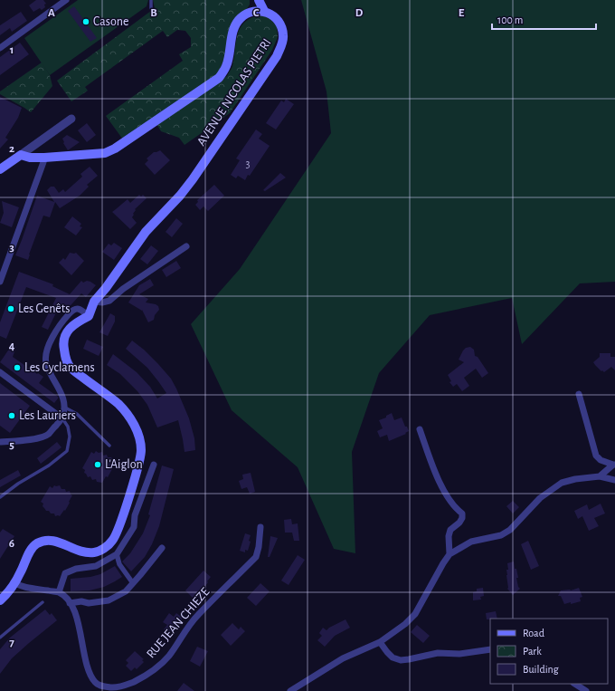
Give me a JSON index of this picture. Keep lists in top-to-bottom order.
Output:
{
  "streets": {
    "main road": ["AVENUE NICOLAS PIETRI"],
    "street": ["RUE JEAN CHIEZE"]
  },
  "places": [
    "Casone",
    "Les Genêts",
    "Les Cyclamens",
    "Les Lauriers",
    "L'Aiglon"
  ],
  "house_numbers": ["3"],
  "legend": ["Road", "Park", "Building"],
  "scale_bar": "100 m",
  "grid": {
    "columns": [
      "A",
      "B",
      "C",
      "D",
      "E"
    ],
    "rows": [
      "1",
      "2",
      "3",
      "4",
      "5",
      "6",
      "7"
    ]
  }
}
